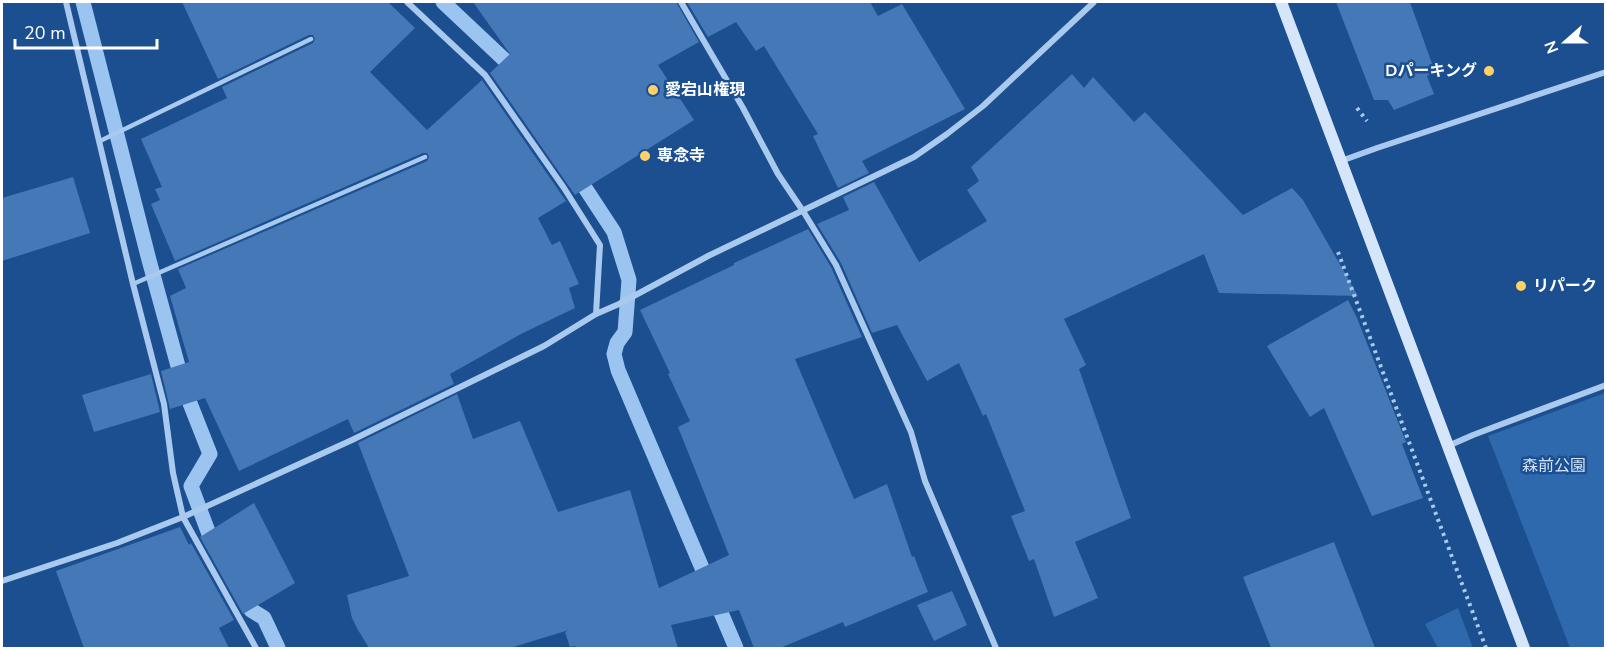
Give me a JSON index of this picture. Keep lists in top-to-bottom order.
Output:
{
  "parks": ["森前公園"],
  "places": [
    "Dパーキング",
    "愛宕山権現",
    "専念寺",
    "リパーク"
  ],
  "scale_bar": "20 m",
  "north": "left"
}
